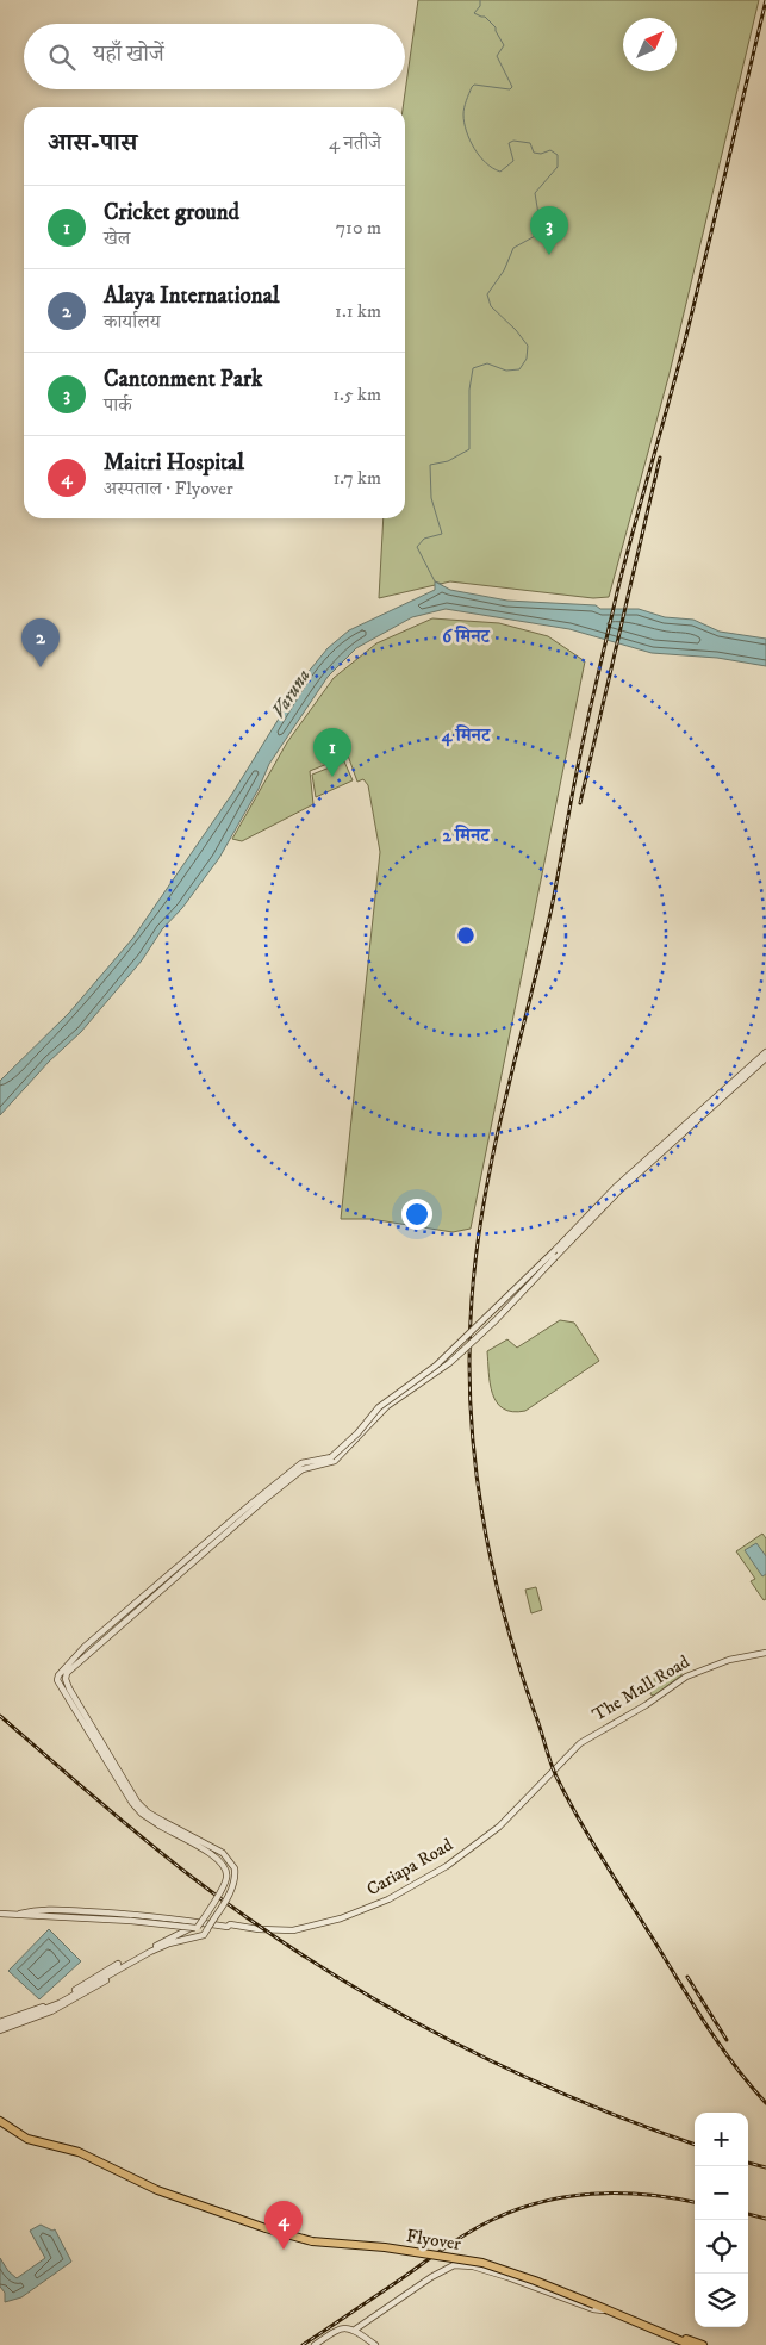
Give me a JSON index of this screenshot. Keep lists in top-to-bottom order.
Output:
{
  "streets": {
    "highway": ["Flyover"],
    "street": ["The Mall Road", "Cariapa Road"]
  },
  "crossings": [
    ["The Mall Road", "Cariapa Road"]
  ],
  "water": ["Varuna"],
  "north": "top right",
  "page": {
    "search": "यहाँ खोजें",
    "heading": ["आस-पास", "4 नतीजे"],
    "list": [
      {
        "mark": "1",
        "name": "Cricket ground",
        "note": "खेल",
        "value": "710 m"
      },
      {
        "mark": "2",
        "name": "Alaya International",
        "note": "कार्यालय",
        "value": "1.1 km"
      },
      {
        "mark": "3",
        "name": "Cantonment Park",
        "note": "पार्क",
        "value": "1.5 km"
      },
      {
        "mark": "4",
        "name": "Maitri Hospital",
        "note": "अस्पताल · Flyover",
        "value": "1.7 km"
      }
    ],
    "pins": [
      "3",
      "2",
      "1",
      "4"
    ],
    "map_buttons": ["+", "−"]
  },
  "rings": ["6 मिनट", "4 मिनट", "2 मिनट"]
}
